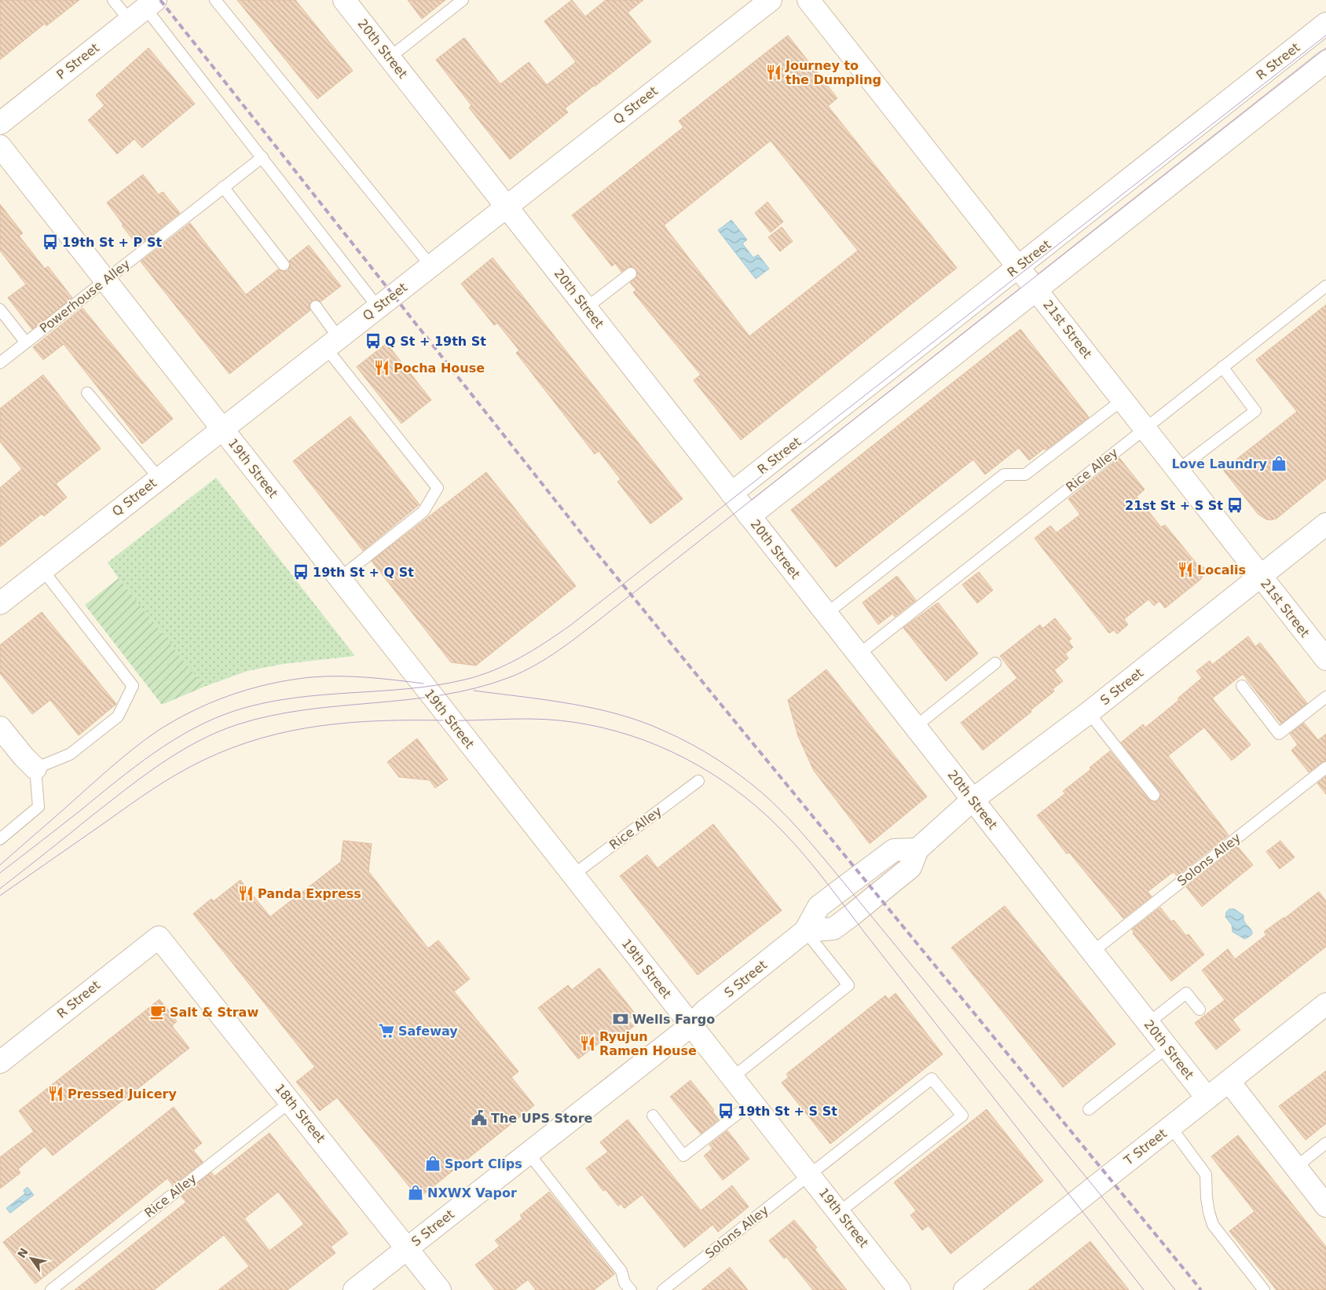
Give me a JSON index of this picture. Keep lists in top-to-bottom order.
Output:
{
  "streets": {
    "street": [
      "20th Street",
      "P Street",
      "R Street",
      "Q Street",
      "21st Street",
      "19th Street",
      "S Street",
      "18th Street",
      "T Street"
    ],
    "lane": ["Powerhouse Alley", "Rice Alley", "Solons Alley"]
  },
  "crossings": [
    ["20th Street", "R Street"],
    ["20th Street", "Q Street"],
    ["20th Street", "Rice Alley"],
    ["20th Street", "S Street"],
    ["20th Street", "Solons Alley"],
    ["20th Street", "T Street"],
    ["R Street", "21st Street"],
    ["R Street", "18th Street"],
    ["Q Street", "19th Street"],
    ["Powerhouse Alley", "19th Street"],
    ["21st Street", "Rice Alley"],
    ["21st Street", "S Street"],
    ["19th Street", "Rice Alley"],
    ["19th Street", "S Street"],
    ["19th Street", "Solons Alley"],
    ["Rice Alley", "18th Street"],
    ["S Street", "18th Street"]
  ],
  "places": {
    "restaurant": [
      "Journey to the Dumpling",
      "Pocha House",
      "Localis",
      "Panda Express",
      "Ryujun Ramen House",
      "Pressed Juicery"
    ],
    "bus stop": [
      "19th St + P St",
      "Q St + 19th St",
      "21st St + S St",
      "19th St + Q St",
      "19th St + S St"
    ],
    "shop": ["Love Laundry", "Sport Clips", "NXWX Vapor"],
    "cafe": ["Salt & Straw"],
    "bank": ["Wells Fargo"],
    "supermarket": ["Safeway"],
    "public building": ["The UPS Store"]
  },
  "north": "top left"
}
